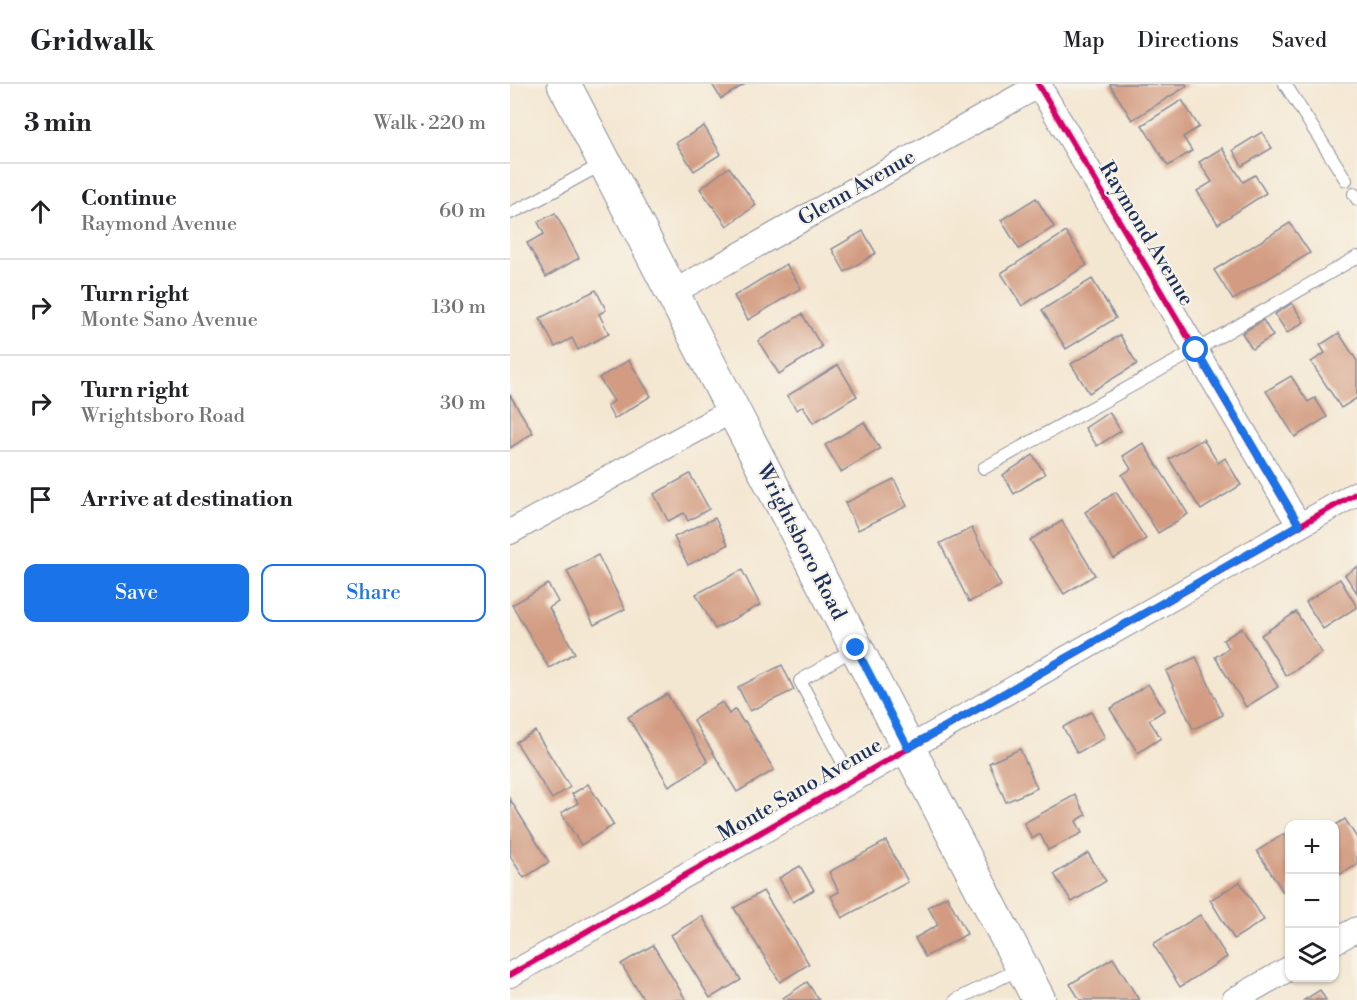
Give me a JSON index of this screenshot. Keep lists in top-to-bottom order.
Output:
{
  "streets": {
    "main road": ["Wrightsboro Road"],
    "street": ["Glenn Avenue", "Raymond Avenue", "Monte Sano Avenue"]
  },
  "crossings": [
    ["Glenn Avenue", "Raymond Avenue"],
    ["Glenn Avenue", "Wrightsboro Road"],
    ["Raymond Avenue", "Monte Sano Avenue"],
    ["Wrightsboro Road", "Monte Sano Avenue"]
  ],
  "page": {
    "header": "Gridwalk",
    "nav": ["Map", "Directions", "Saved"],
    "heading": ["3 min", "Walk · 220 m"],
    "list": [
      ["Continue", "Raymond Avenue", "60 m"],
      ["Turn right", "Monte Sano Avenue", "130 m"],
      ["Turn right", "Wrightsboro Road", "30 m"],
      "Arrive at destination"
    ],
    "buttons": ["Save", "Share"],
    "map_buttons": ["+", "−"]
  }
}
